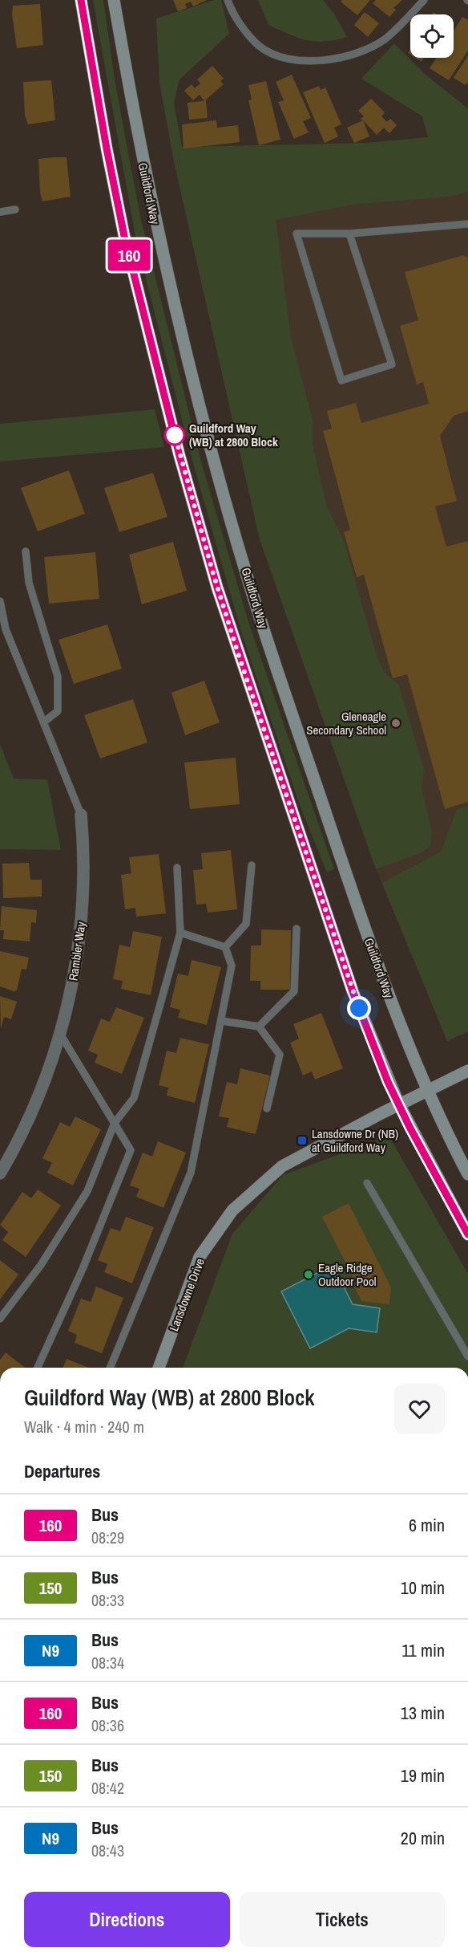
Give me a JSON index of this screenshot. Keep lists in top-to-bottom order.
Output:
{
  "streets": {
    "main road": ["Guildford Way", "Lansdowne Drive"],
    "street": ["Rambler Way"]
  },
  "crossings": [
    ["Guildford Way", "Lansdowne Drive"]
  ],
  "places": {
    "other": ["Guildford Way (WB) at 2800 Block", "Gleneagle Secondary School", "Eagle Ridge Outdoor Pool"],
    "transit": ["Lansdowne Dr (NB) at Guildford Way"]
  },
  "lines": ["bus line 160"],
  "page": {
    "on_map": "160",
    "heading": [
      ["Guildford Way (WB) at 2800 Block", "Walk · 4 min · 240 m"],
      "Departures"
    ],
    "list": [
      {
        "mark": "160",
        "name": "Bus",
        "note": "08:29",
        "value": "6 min"
      },
      {
        "mark": "150",
        "name": "Bus",
        "note": "08:33",
        "value": "10 min"
      },
      {
        "mark": "N9",
        "name": "Bus",
        "note": "08:34",
        "value": "11 min"
      },
      {
        "mark": "160",
        "name": "Bus",
        "note": "08:36",
        "value": "13 min"
      },
      {
        "mark": "150",
        "name": "Bus",
        "note": "08:42",
        "value": "19 min"
      },
      {
        "mark": "N9",
        "name": "Bus",
        "note": "08:43",
        "value": "20 min"
      }
    ],
    "buttons": ["Directions", "Tickets"]
  }
}
